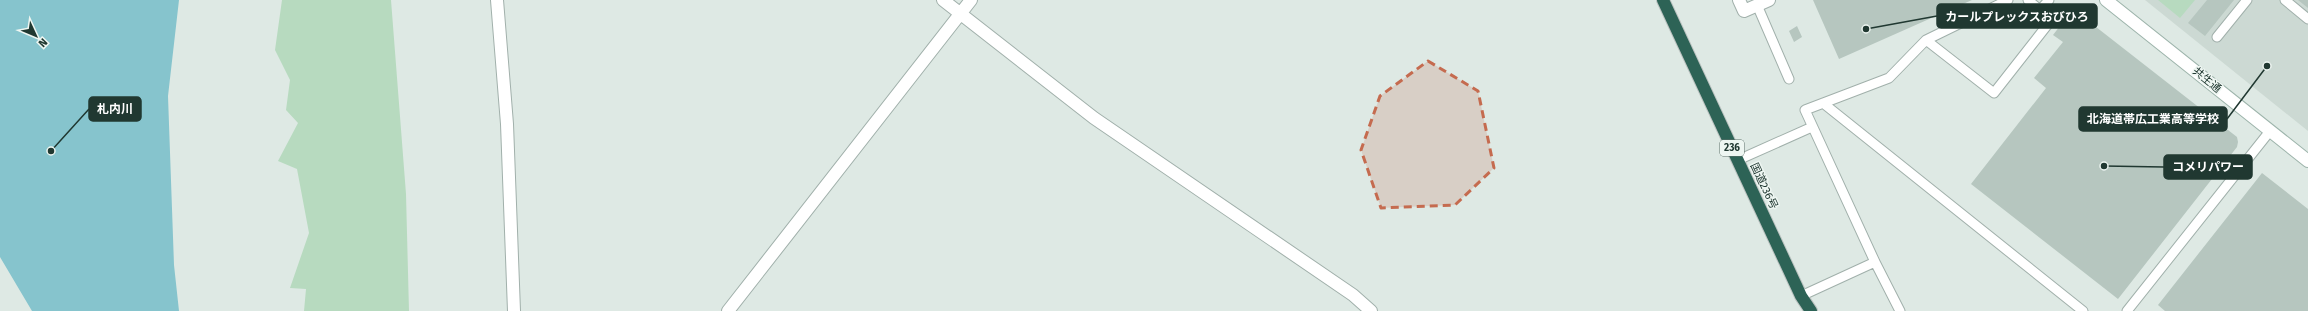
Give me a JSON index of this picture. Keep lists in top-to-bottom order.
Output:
{
  "streets": {
    "highway": ["236", "国道236号"],
    "street": ["共生通"]
  },
  "places": [
    "カールプレックスおびひろ",
    "北海道帯広工業高等学校",
    "札内川",
    "コメリパワー"
  ],
  "north": "bottom right"
}
